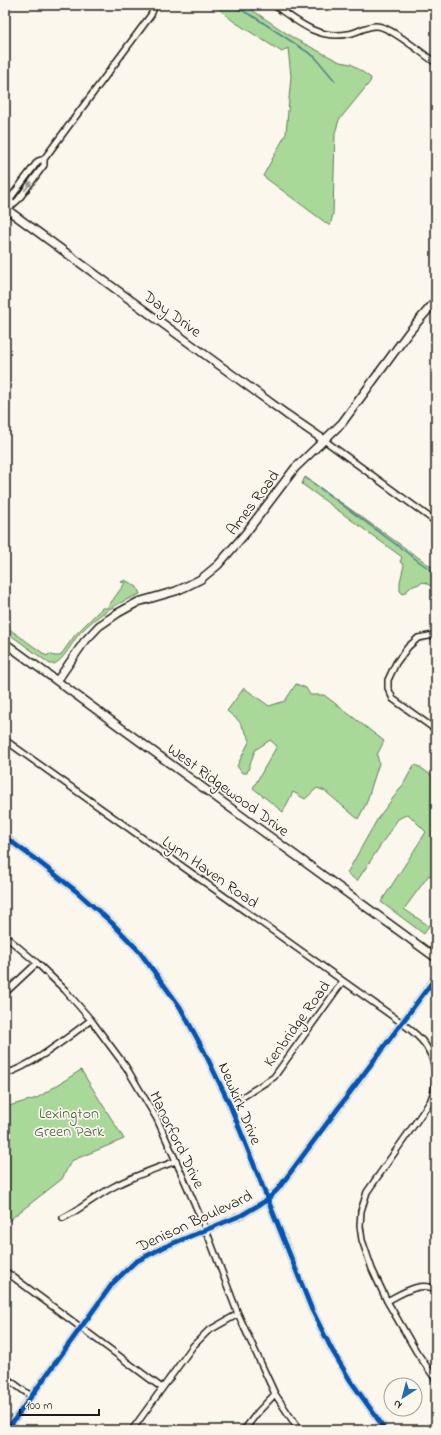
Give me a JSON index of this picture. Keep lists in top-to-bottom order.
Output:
{
  "streets": {
    "street": [
      "Day Drive",
      "Ames Road",
      "West Ridgewood Drive",
      "Lynn Haven Road",
      "Kenbridge Road",
      "Newkirk Drive",
      "Manorford Drive",
      "Denison Boulevard"
    ]
  },
  "crossings": [
    ["Day Drive", "Ames Road"],
    ["Ames Road", "West Ridgewood Drive"],
    ["Lynn Haven Road", "Kenbridge Road"],
    ["Lynn Haven Road", "Denison Boulevard"],
    ["Kenbridge Road", "Newkirk Drive"],
    ["Newkirk Drive", "Denison Boulevard"],
    ["Manorford Drive", "Denison Boulevard"]
  ],
  "parks": ["Lexington Green Park"],
  "scale_bar": "100 m",
  "north": "bottom left"
}
